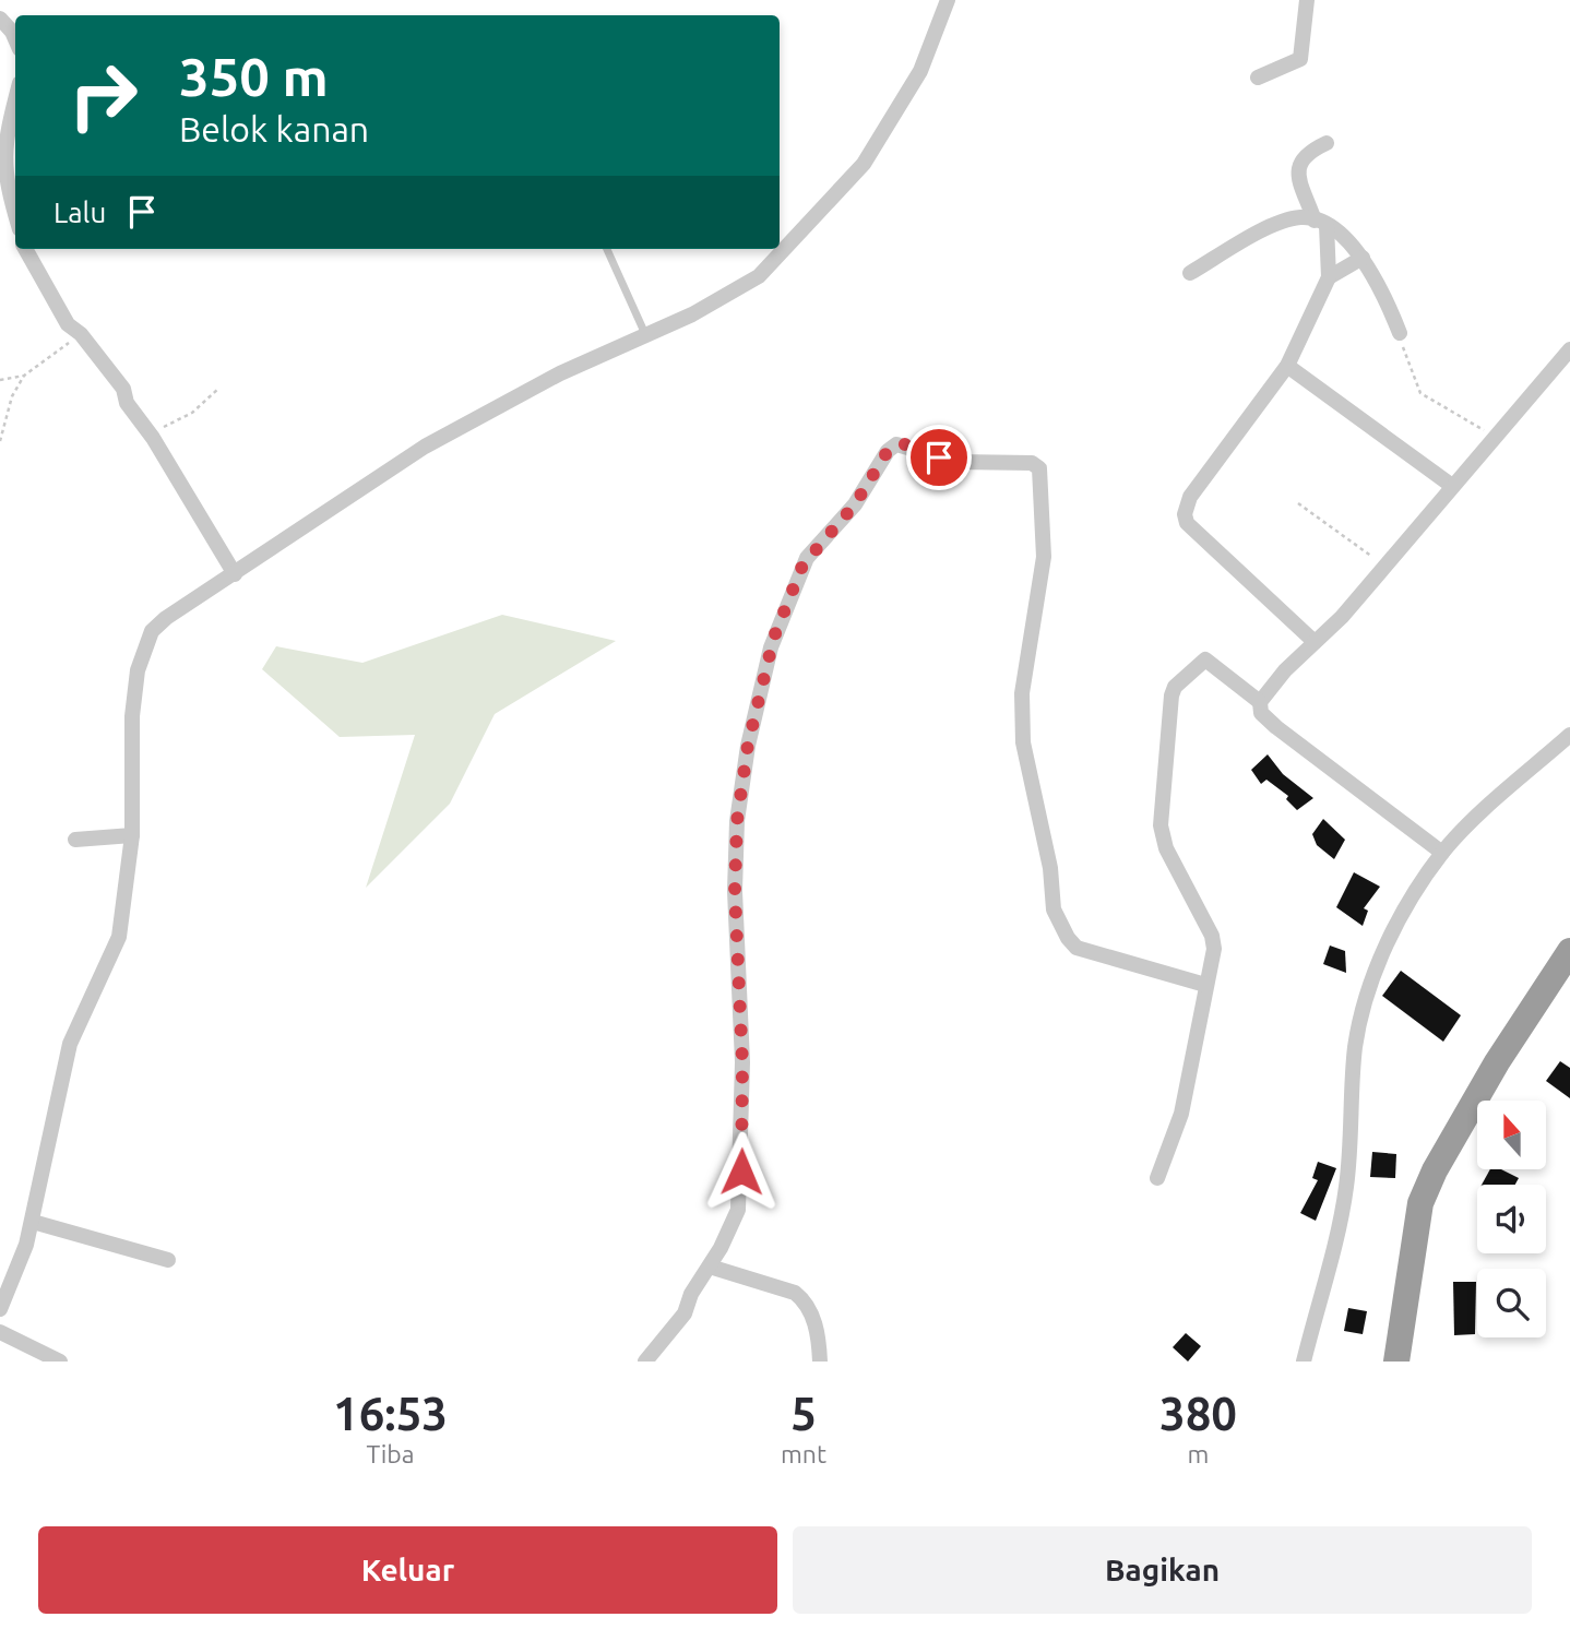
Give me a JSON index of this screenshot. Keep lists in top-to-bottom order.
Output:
{
  "north": "top",
  "page": {
    "turn": ["350 m", "Belok kanan"],
    "then": "Lalu",
    "eta": [
      "16:53",
      "Tiba",
      "5",
      "mnt",
      "380",
      "m"
    ],
    "buttons": ["Keluar", "Bagikan"]
  }
}
